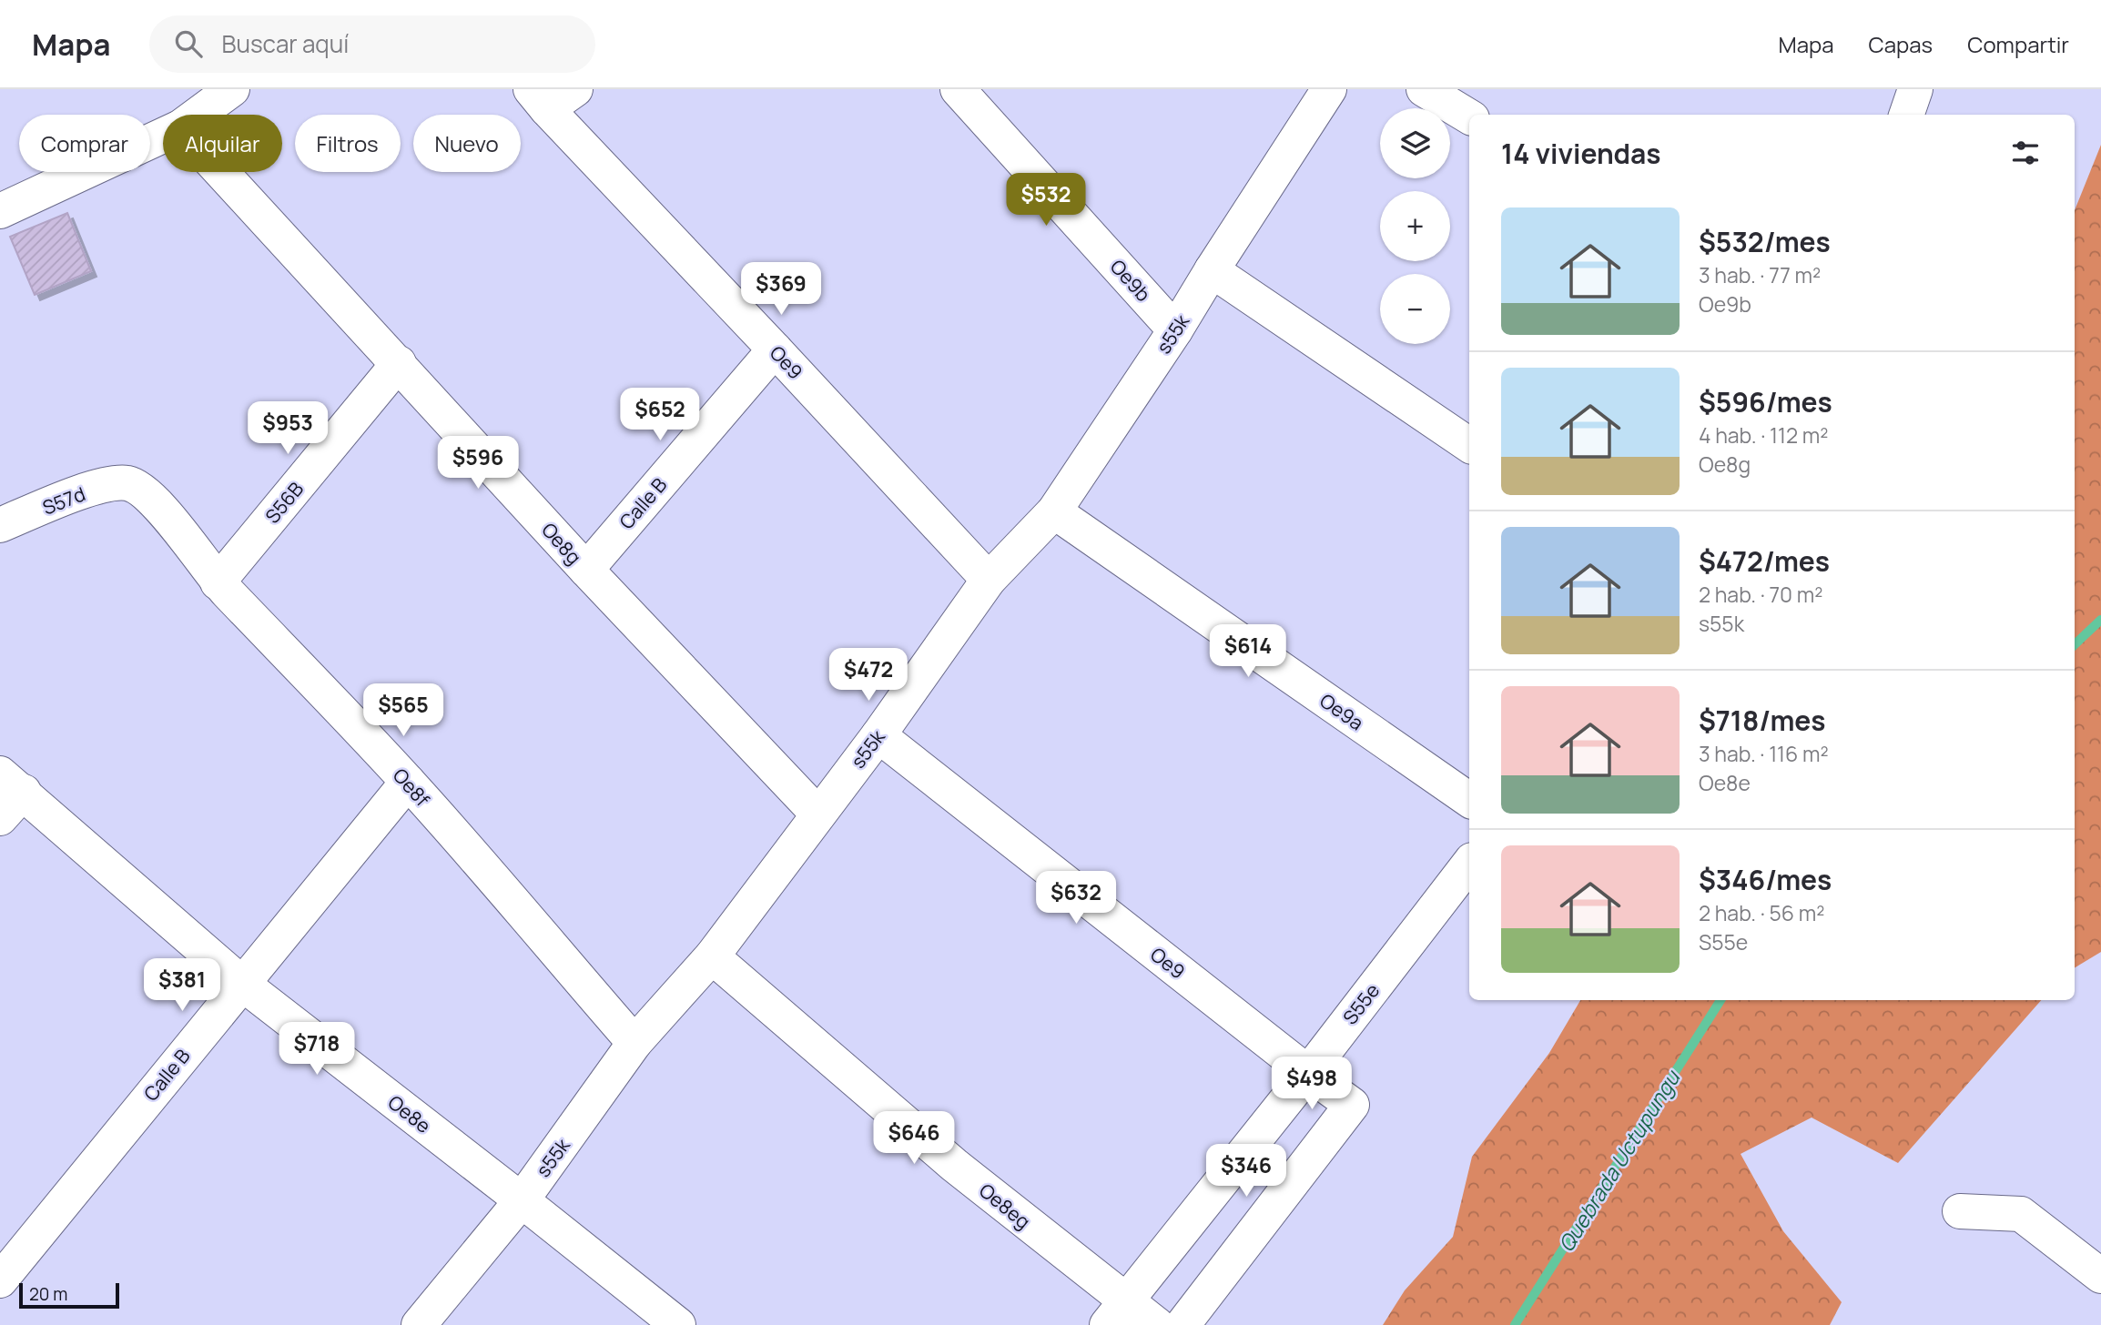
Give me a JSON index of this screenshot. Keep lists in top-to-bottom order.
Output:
{
  "streets": {
    "street": [
      "Oe9b",
      "s55k",
      "Oe9",
      "S57d",
      "S56B",
      "Calle B",
      "Oe8g",
      "Oe9a",
      "Oe8f",
      "S55e",
      "Oe8e",
      "Oe8eg"
    ]
  },
  "crossings": [
    ["Oe9b", "s55k"],
    ["s55k", "Oe9"],
    ["s55k", "Oe8g"],
    ["s55k", "Oe9a"],
    ["s55k", "Oe8f"],
    ["s55k", "Oe8e"],
    ["s55k", "Oe8eg"],
    ["Oe9", "Calle B"],
    ["Oe9", "S55e"],
    ["S57d", "Oe8f"],
    ["S56B", "Oe8g"],
    ["S56B", "Oe8f"],
    ["Calle B", "Oe8g"],
    ["Calle B", "Oe8f"],
    ["Calle B", "Oe8e"],
    ["S55e", "Oe8eg"]
  ],
  "water": ["Quebrada Uctupungu"],
  "scale_bar": "20 m",
  "page": {
    "header": "Mapa",
    "search": "Buscar aquí",
    "nav": ["Mapa", "Capas", "Compartir"],
    "map_buttons": ["+", "−"],
    "chip": [
      "Comprar",
      "Alquilar",
      "Filtros",
      "Nuevo"
    ],
    "heading": "14 viviendas",
    "price": [
      "$532",
      "$369",
      "$652",
      "$953",
      "$596",
      "$614",
      "$472",
      "$565",
      "$632",
      "$381",
      "$718",
      "$498",
      "$646",
      "$346"
    ],
    "list": [
      {
        "name": "$532/mes",
        "note": "3 hab. · 77 m² · Oe9b"
      },
      {
        "name": "$596/mes",
        "note": "4 hab. · 112 m² · Oe8g"
      },
      {
        "name": "$472/mes",
        "note": "2 hab. · 70 m² · s55k"
      },
      {
        "name": "$718/mes",
        "note": "3 hab. · 116 m² · Oe8e"
      },
      {
        "name": "$346/mes",
        "note": "2 hab. · 56 m² · S55e"
      }
    ],
    "scale": "20 m"
  }
}
